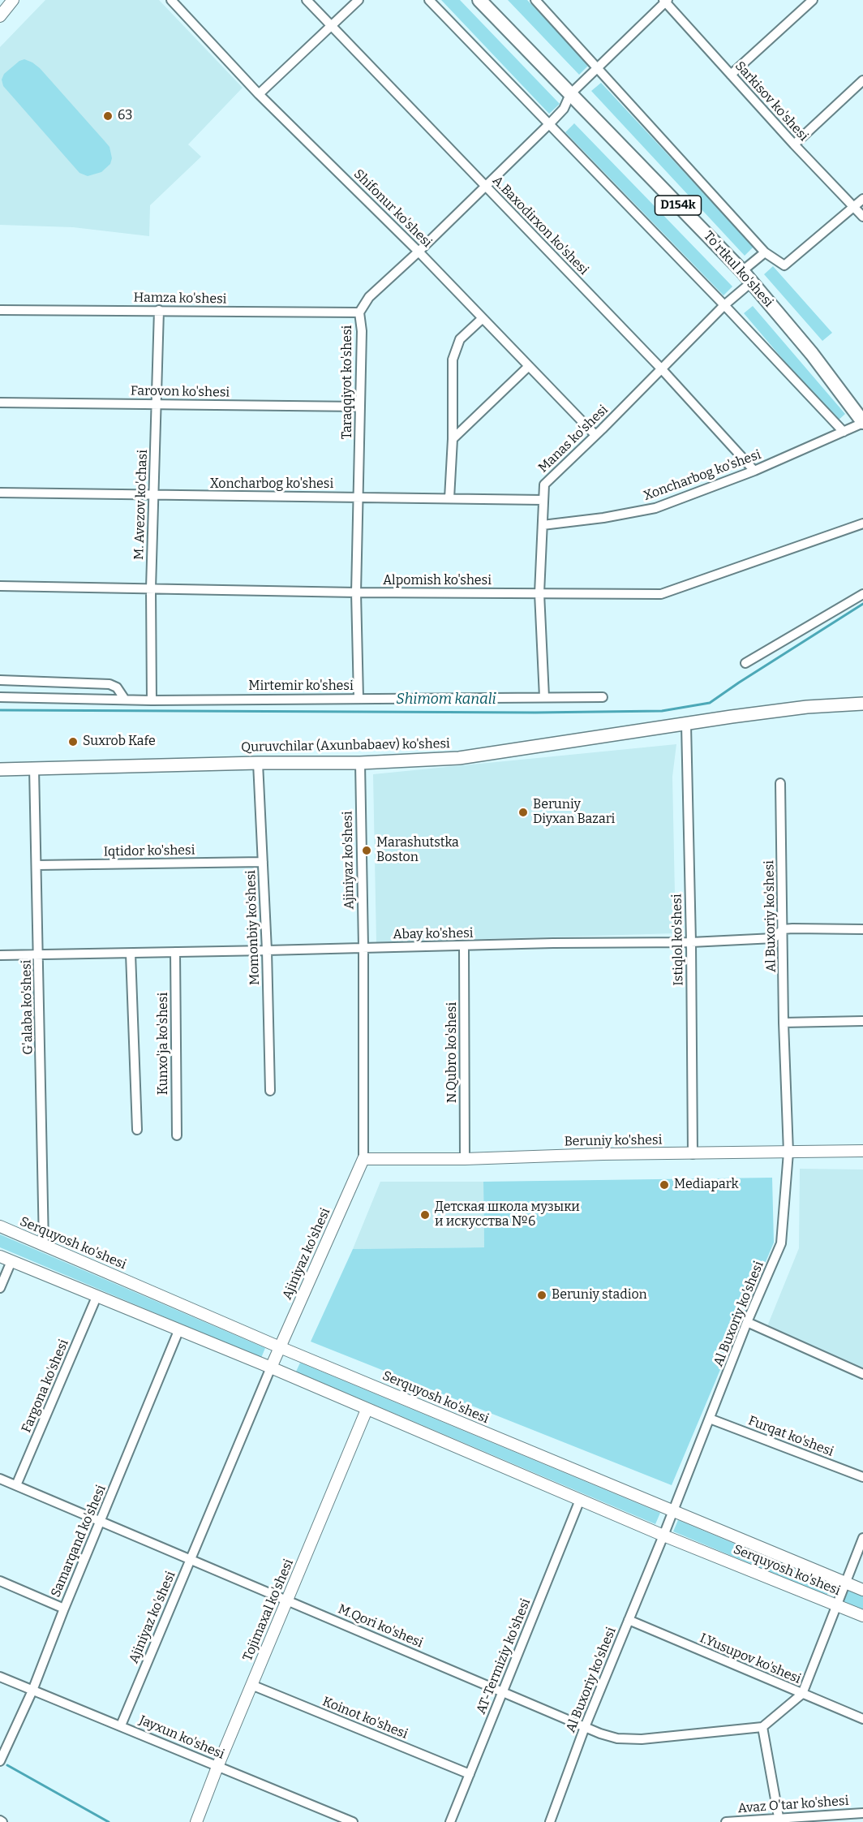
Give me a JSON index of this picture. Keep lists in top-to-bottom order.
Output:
{
  "streets": {
    "main road": ["D154k", "To'rtkul ko'shesi", "Quruvchilar (Axunbabaev) ko'shesi"],
    "street": [
      "Sarkisov ko'shesi",
      "Shifonur ko'shesi",
      "A.Baxodirxon ko'shesi",
      "Hamza ko'shesi",
      "Taraqqiyot ko'shesi",
      "Farovon ko'shesi",
      "Manas ko'shesi",
      "Xoncharbog ko'shesi",
      "M. Avezov ko'chasi",
      "Alpomish ko'shesi",
      "Mirtemir ko'shesi",
      "Iqtidor ko'shesi",
      "Ajiniyaz ko'shesi",
      "Al Buxoriy ko'shesi",
      "Momonbiy ko'shesi",
      "Abay ko'shesi",
      "Istiqlol ko'shesi",
      "G'alaba ko'shesi",
      "Kunxo'ja ko'shesi",
      "N.Qubro ko'shesi",
      "Beruniy ko'shesi",
      "Serquyosh ko'shesi",
      "Fargona ko'shesi",
      "Furqat ko'shesi",
      "Samarqand ko'shesi",
      "Tojimaxal ko'shesi",
      "M.Qori ko'shesi",
      "AT-Termiziy ko'shesi",
      "I.Yusupov ko'shesi",
      "Koinot ko'shesi",
      "Jayxun ko'shesi",
      "Avaz O'tar ko'shesi"
    ]
  },
  "crossings": [
    ["Sarkisov ko'shesi", "Taraqqiyot ko'shesi"],
    ["Shifonur ko'shesi", "Taraqqiyot ko'shesi"],
    ["Shifonur ko'shesi", "Manas ko'shesi"],
    ["A.Baxodirxon ko'shesi", "Taraqqiyot ko'shesi"],
    ["A.Baxodirxon ko'shesi", "Manas ko'shesi"],
    ["A.Baxodirxon ko'shesi", "Xoncharbog ko'shesi"],
    ["To'rtkul ko'shesi", "Taraqqiyot ko'shesi"],
    ["To'rtkul ko'shesi", "Manas ko'shesi"],
    ["To'rtkul ko'shesi", "Xoncharbog ko'shesi"],
    ["Hamza ko'shesi", "Taraqqiyot ko'shesi"],
    ["Hamza ko'shesi", "M. Avezov ko'chasi"],
    ["Taraqqiyot ko'shesi", "Farovon ko'shesi"],
    ["Taraqqiyot ko'shesi", "Xoncharbog ko'shesi"],
    ["Taraqqiyot ko'shesi", "Alpomish ko'shesi"],
    ["Taraqqiyot ko'shesi", "Mirtemir ko'shesi"],
    ["Farovon ko'shesi", "M. Avezov ko'chasi"],
    ["Manas ko'shesi", "Xoncharbog ko'shesi"],
    ["Manas ko'shesi", "Alpomish ko'shesi"],
    ["Manas ko'shesi", "Mirtemir ko'shesi"],
    ["Xoncharbog ko'shesi", "M. Avezov ko'chasi"],
    ["M. Avezov ko'chasi", "Alpomish ko'shesi"],
    ["M. Avezov ko'chasi", "Mirtemir ko'shesi"],
    ["Quruvchilar (Axunbabaev) ko'shesi", "Ajiniyaz ko'shesi"],
    ["Quruvchilar (Axunbabaev) ko'shesi", "Momonbiy ko'shesi"],
    ["Quruvchilar (Axunbabaev) ko'shesi", "Istiqlol ko'shesi"],
    ["Quruvchilar (Axunbabaev) ko'shesi", "G'alaba ko'shesi"],
    ["Iqtidor ko'shesi", "Momonbiy ko'shesi"],
    ["Iqtidor ko'shesi", "G'alaba ko'shesi"],
    ["Ajiniyaz ko'shesi", "Abay ko'shesi"],
    ["Ajiniyaz ko'shesi", "Beruniy ko'shesi"],
    ["Ajiniyaz ko'shesi", "Serquyosh ko'shesi"],
    ["Ajiniyaz ko'shesi", "M.Qori ko'shesi"],
    ["Ajiniyaz ko'shesi", "Jayxun ko'shesi"],
    ["Al Buxoriy ko'shesi", "Abay ko'shesi"],
    ["Al Buxoriy ko'shesi", "Beruniy ko'shesi"],
    ["Al Buxoriy ko'shesi", "Serquyosh ko'shesi"],
    ["Al Buxoriy ko'shesi", "Furqat ko'shesi"],
    ["Al Buxoriy ko'shesi", "M.Qori ko'shesi"],
    ["Al Buxoriy ko'shesi", "I.Yusupov ko'shesi"],
    ["Momonbiy ko'shesi", "Abay ko'shesi"],
    ["Abay ko'shesi", "Istiqlol ko'shesi"],
    ["Abay ko'shesi", "G'alaba ko'shesi"],
    ["Abay ko'shesi", "Kunxo'ja ko'shesi"],
    ["Abay ko'shesi", "N.Qubro ko'shesi"],
    ["Istiqlol ko'shesi", "Beruniy ko'shesi"],
    ["G'alaba ko'shesi", "Serquyosh ko'shesi"],
    ["N.Qubro ko'shesi", "Beruniy ko'shesi"],
    ["Serquyosh ko'shesi", "Fargona ko'shesi"],
    ["Serquyosh ko'shesi", "Samarqand ko'shesi"],
    ["Serquyosh ko'shesi", "Tojimaxal ko'shesi"],
    ["Serquyosh ko'shesi", "AT-Termiziy ko'shesi"],
    ["Fargona ko'shesi", "M.Qori ko'shesi"],
    ["Samarqand ko'shesi", "M.Qori ko'shesi"],
    ["Samarqand ko'shesi", "Jayxun ko'shesi"],
    ["Tojimaxal ko'shesi", "M.Qori ko'shesi"],
    ["Tojimaxal ko'shesi", "Koinot ko'shesi"],
    ["Tojimaxal ko'shesi", "Jayxun ko'shesi"],
    ["M.Qori ko'shesi", "AT-Termiziy ko'shesi"],
    ["AT-Termiziy ko'shesi", "Koinot ko'shesi"]
  ],
  "water": ["Shimom kanali"],
  "places": [
    "63",
    "Suxrob Kafe",
    "Beruniy Diyxan Bazari",
    "Marashutstka Boston",
    "Mediapark",
    "Детская школа музыки и искусства №6",
    "Beruniy stadion"
  ]
}
